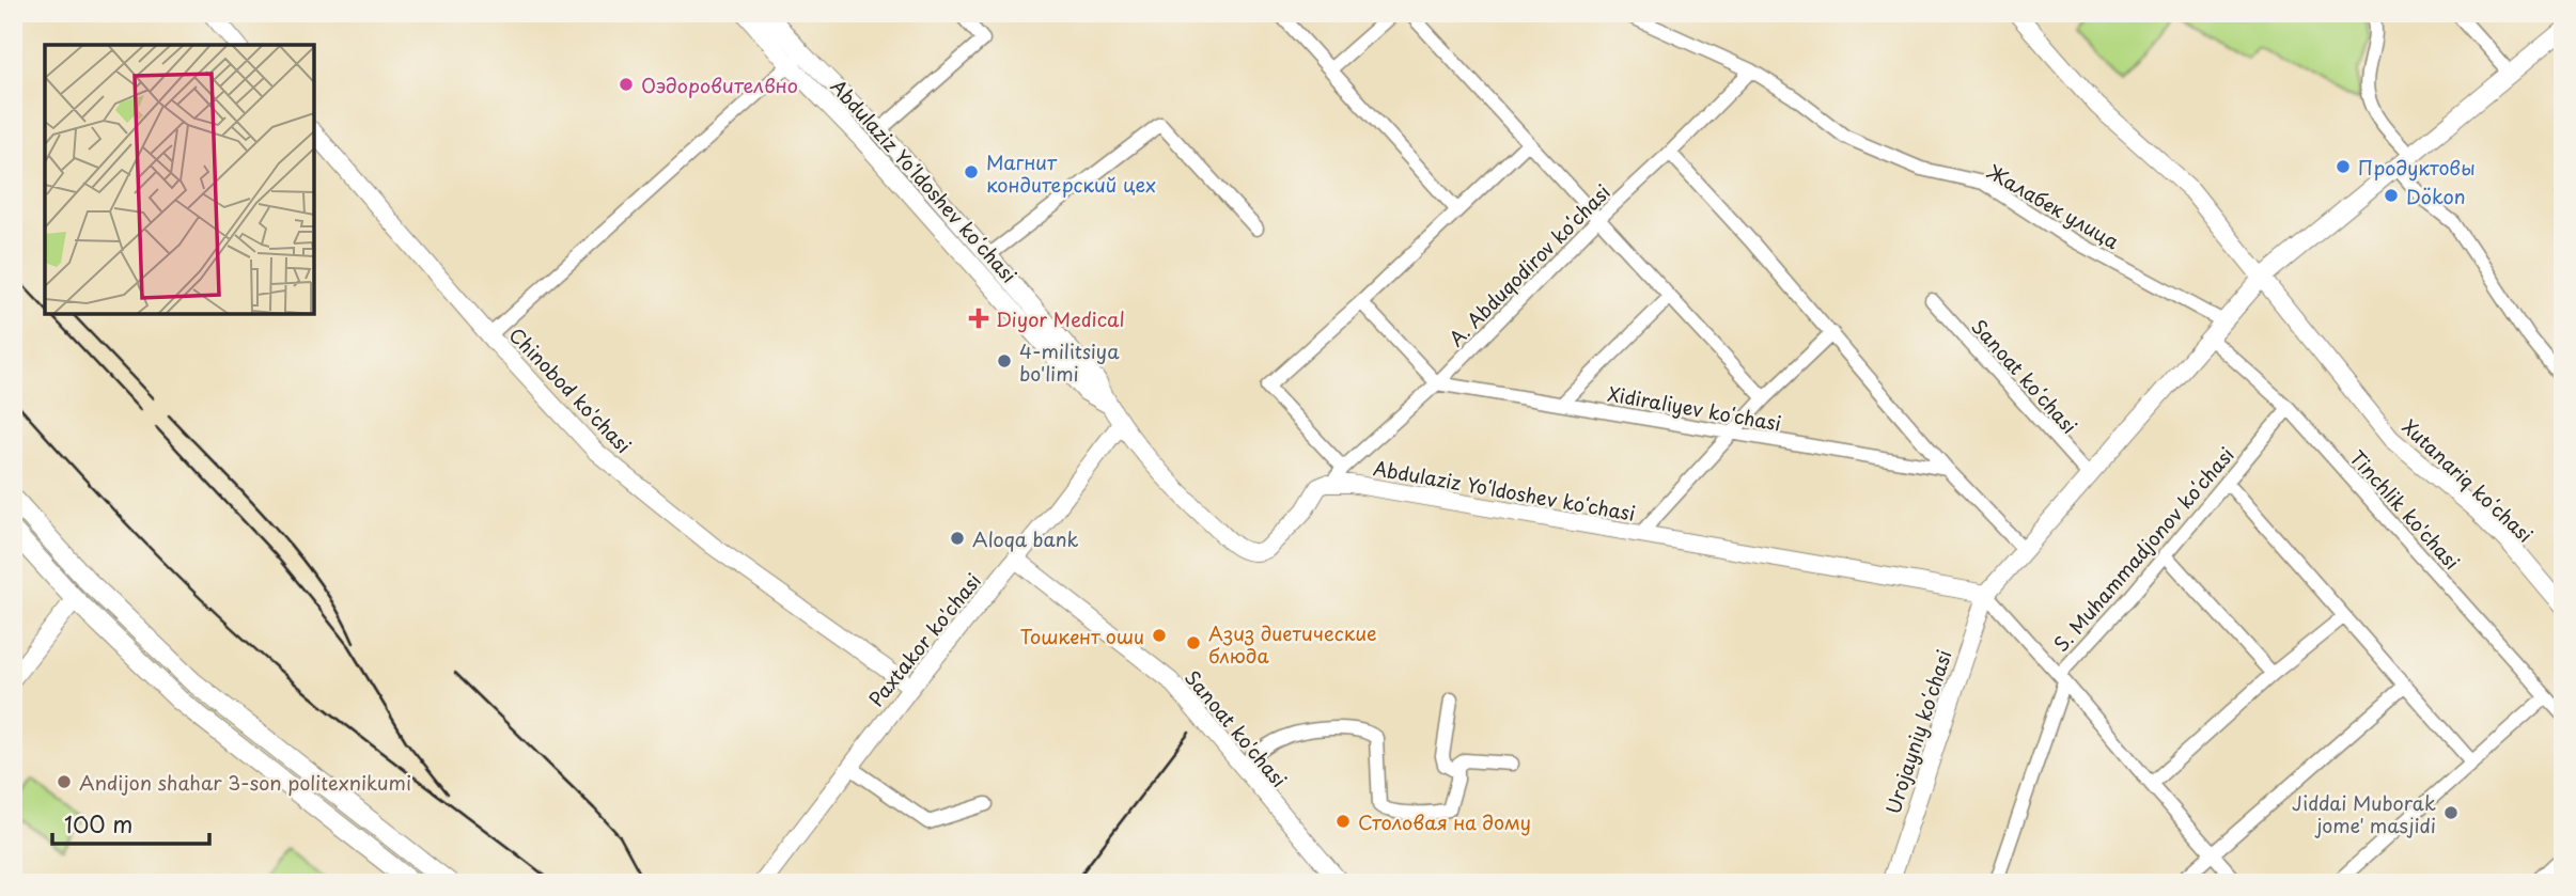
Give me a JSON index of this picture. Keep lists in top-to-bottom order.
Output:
{
  "streets": {
    "main road": [
      "Abdulaziz Yoʻldoshev koʻchasi",
      "Chinobod ko'chasi",
      "Xutanariq koʻchasi",
      "Paxtakor ko'chasi",
      "Sanoat ko'chasi",
      "Urоjayniy koʻchasi"
    ],
    "street": [
      "Жалабек улица",
      "A. Abduqodirov koʻchasi",
      "Sanoat koʻchasi",
      "Xidiraliyev koʻchasi",
      "Tinchlik ko'chasi",
      "S. Muhammadjonov koʻchasi"
    ]
  },
  "crossings": [
    ["Abdulaziz Yoʻldoshev koʻchasi", "A. Abduqodirov koʻchasi"],
    ["Abdulaziz Yoʻldoshev koʻchasi", "Paxtakor ko'chasi"],
    ["Abdulaziz Yoʻldoshev koʻchasi", "Urоjayniy koʻchasi"],
    ["Жалабек улица", "A. Abduqodirov koʻchasi"],
    ["A. Abduqodirov koʻchasi", "Xidiraliyev koʻchasi"],
    ["Chinobod ko'chasi", "Paxtakor ko'chasi"],
    ["Tinchlik ko'chasi", "S. Muhammadjonov koʻchasi"],
    ["Paxtakor ko'chasi", "Sanoat ko'chasi"]
  ],
  "places": {
    "other": [
      "Оэдоровителвно",
      "Продуктовы",
      "Магнит кондитерский цех",
      "Dökon",
      "4-militsiya bo'limi",
      "Aloqa bank",
      "Тошкент оши",
      "Азиз диетические блюда",
      "Andijon shahar 3-son politexnikumi",
      "Jiddai Muborak jome' masjidi",
      "Столовая на дому"
    ],
    "health": ["Diyor Medical"]
  },
  "scale_bar": "100 m"
}
